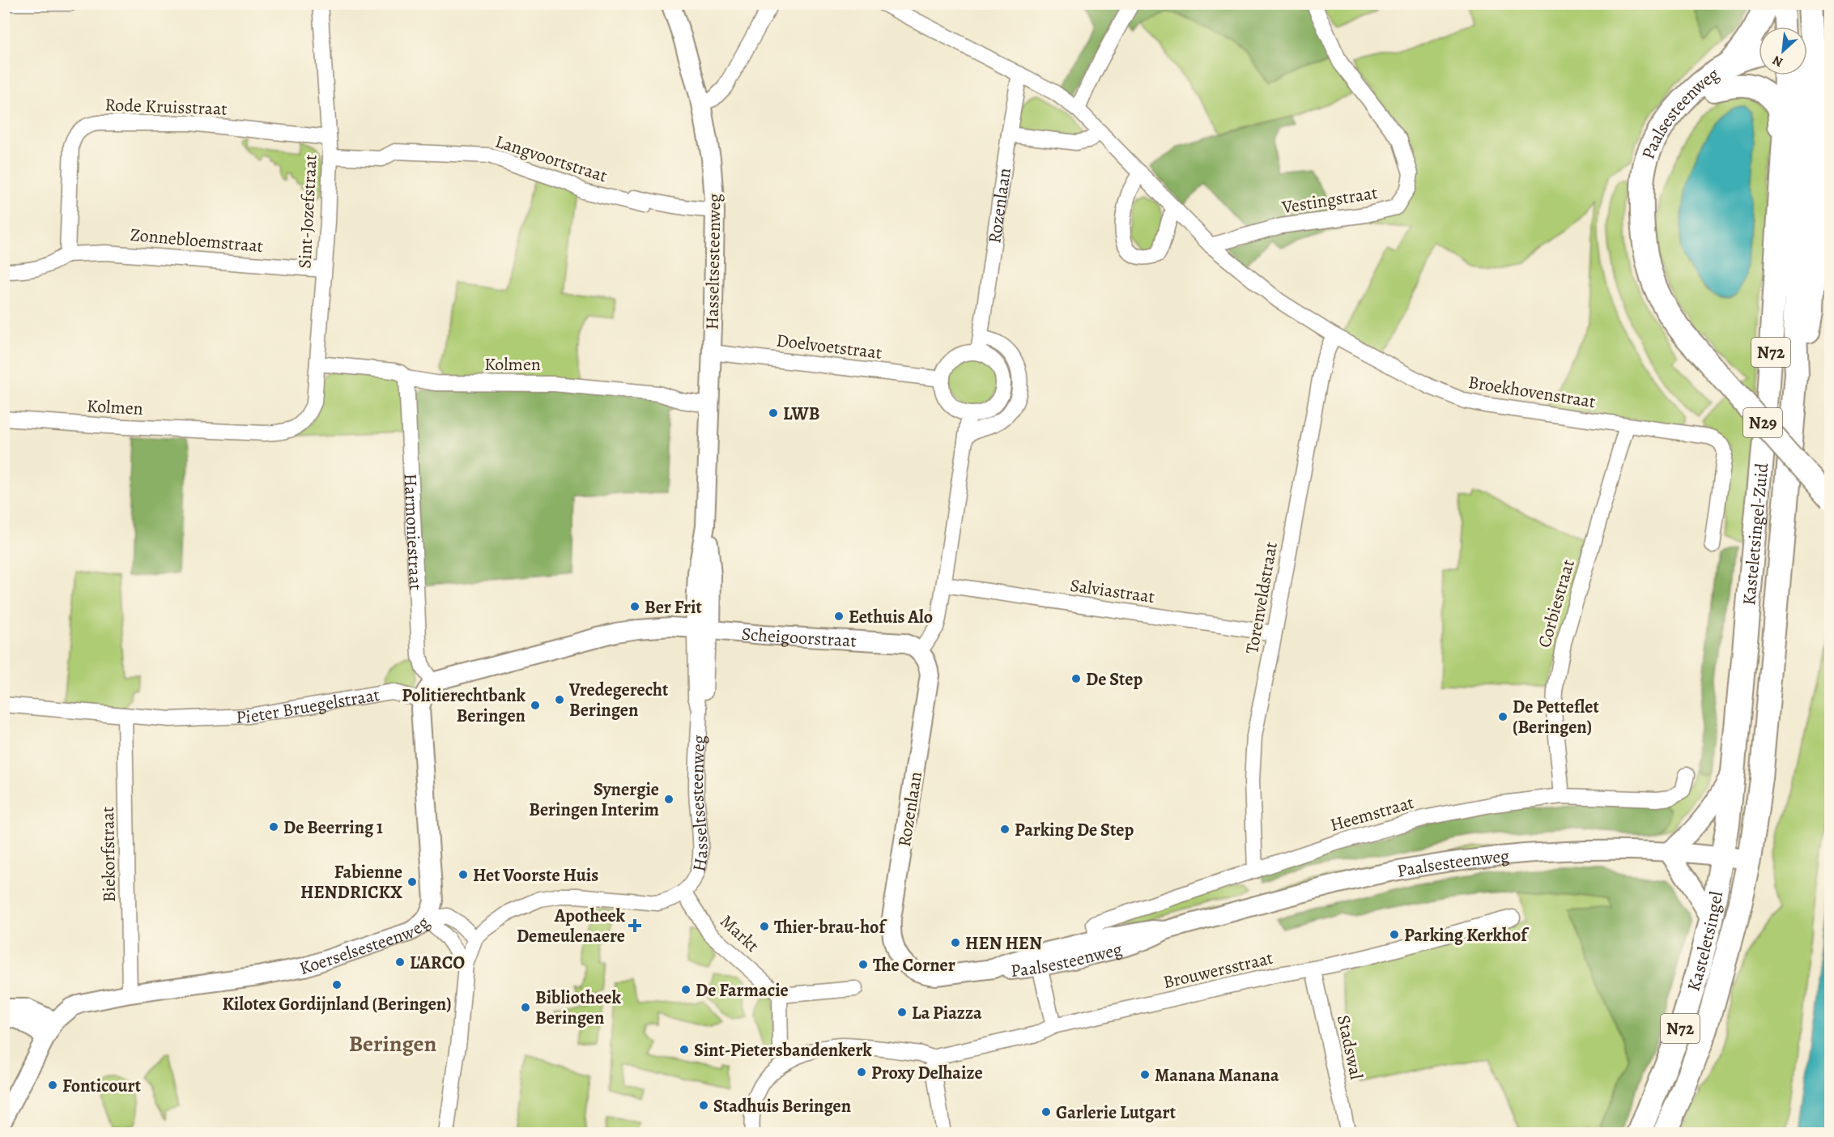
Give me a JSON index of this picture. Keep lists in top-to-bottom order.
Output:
{
  "streets": {
    "main road": [
      "Paalsesteenweg",
      "N72",
      "N29",
      "Kasteletsingel-Zuid",
      "Kasteletsingel"
    ],
    "street": [
      "Rode Kruisstraat",
      "Langvoortstraat",
      "Vestingstraat",
      "Rozenlaan",
      "Sint-Jozefstraat",
      "Zonnebloemstraat",
      "Hasseltsesteenweg",
      "Doelvoetstraat",
      "Kolmen",
      "Broekhovenstraat",
      "Harmoniestraat",
      "Salviastraat",
      "Torenveldstraat",
      "Corbiestraat",
      "Scheigoorstraat",
      "Pieter Bruegelstraat",
      "Heemstraat",
      "Biekorfstraat",
      "Markt",
      "Koerselsesteenweg",
      "Brouwersstraat",
      "Stadswal"
    ]
  },
  "crossings": [
    ["Rode Kruisstraat", "Sint-Jozefstraat"],
    ["Rode Kruisstraat", "Zonnebloemstraat"],
    ["Paalsesteenweg", "Rozenlaan"],
    ["Paalsesteenweg", "Kasteletsingel-Zuid"],
    ["Paalsesteenweg", "Heemstraat"],
    ["Paalsesteenweg", "Kasteletsingel"],
    ["Langvoortstraat", "Sint-Jozefstraat"],
    ["Langvoortstraat", "Hasseltsesteenweg"],
    ["Vestingstraat", "Broekhovenstraat"],
    ["Rozenlaan", "Doelvoetstraat"],
    ["Rozenlaan", "Broekhovenstraat"],
    ["Rozenlaan", "Scheigoorstraat"],
    ["Sint-Jozefstraat", "Zonnebloemstraat"],
    ["Sint-Jozefstraat", "Kolmen"],
    ["Hasseltsesteenweg", "Doelvoetstraat"],
    ["Hasseltsesteenweg", "Kolmen"],
    ["Hasseltsesteenweg", "Scheigoorstraat"],
    ["Hasseltsesteenweg", "Markt"],
    ["Kolmen", "Harmoniestraat"],
    ["Broekhovenstraat", "Torenveldstraat"],
    ["Broekhovenstraat", "Corbiestraat"],
    ["Kasteletsingel-Zuid", "Kasteletsingel"],
    ["Salviastraat", "Torenveldstraat"],
    ["Torenveldstraat", "Heemstraat"],
    ["Corbiestraat", "Heemstraat"],
    ["Pieter Bruegelstraat", "Biekorfstraat"],
    ["Biekorfstraat", "Koerselsesteenweg"],
    ["Brouwersstraat", "Stadswal"]
  ],
  "districts": ["Beringen"],
  "places": {
    "other": [
      "LWB",
      "Ber Frit",
      "Eethuis Alo",
      "De Step",
      "Vredegerecht Beringen",
      "Politierechtbank Beringen",
      "De Petteflet (Beringen)",
      "Synergie Beringen Interim",
      "De Beerring 1",
      "Parking De Step",
      "Het Voorste Huis",
      "Fabienne HENDRICKX",
      "Thier-brau-hof",
      "Parking Kerkhof",
      "HEN HEN",
      "L'ARCO",
      "The Corner",
      "Kilotex Gordijnland (Beringen)",
      "De Farmacie",
      "Bibliotheek Beringen",
      "La Piazza",
      "Sint-Pietersbandenkerk",
      "Proxy Delhaize",
      "Manana Manana",
      "Fonticourt",
      "Stadhuis Beringen",
      "Garlerie Lutgart"
    ],
    "health": ["Apotheek Demeulenaere"]
  },
  "north": "bottom left"
}
